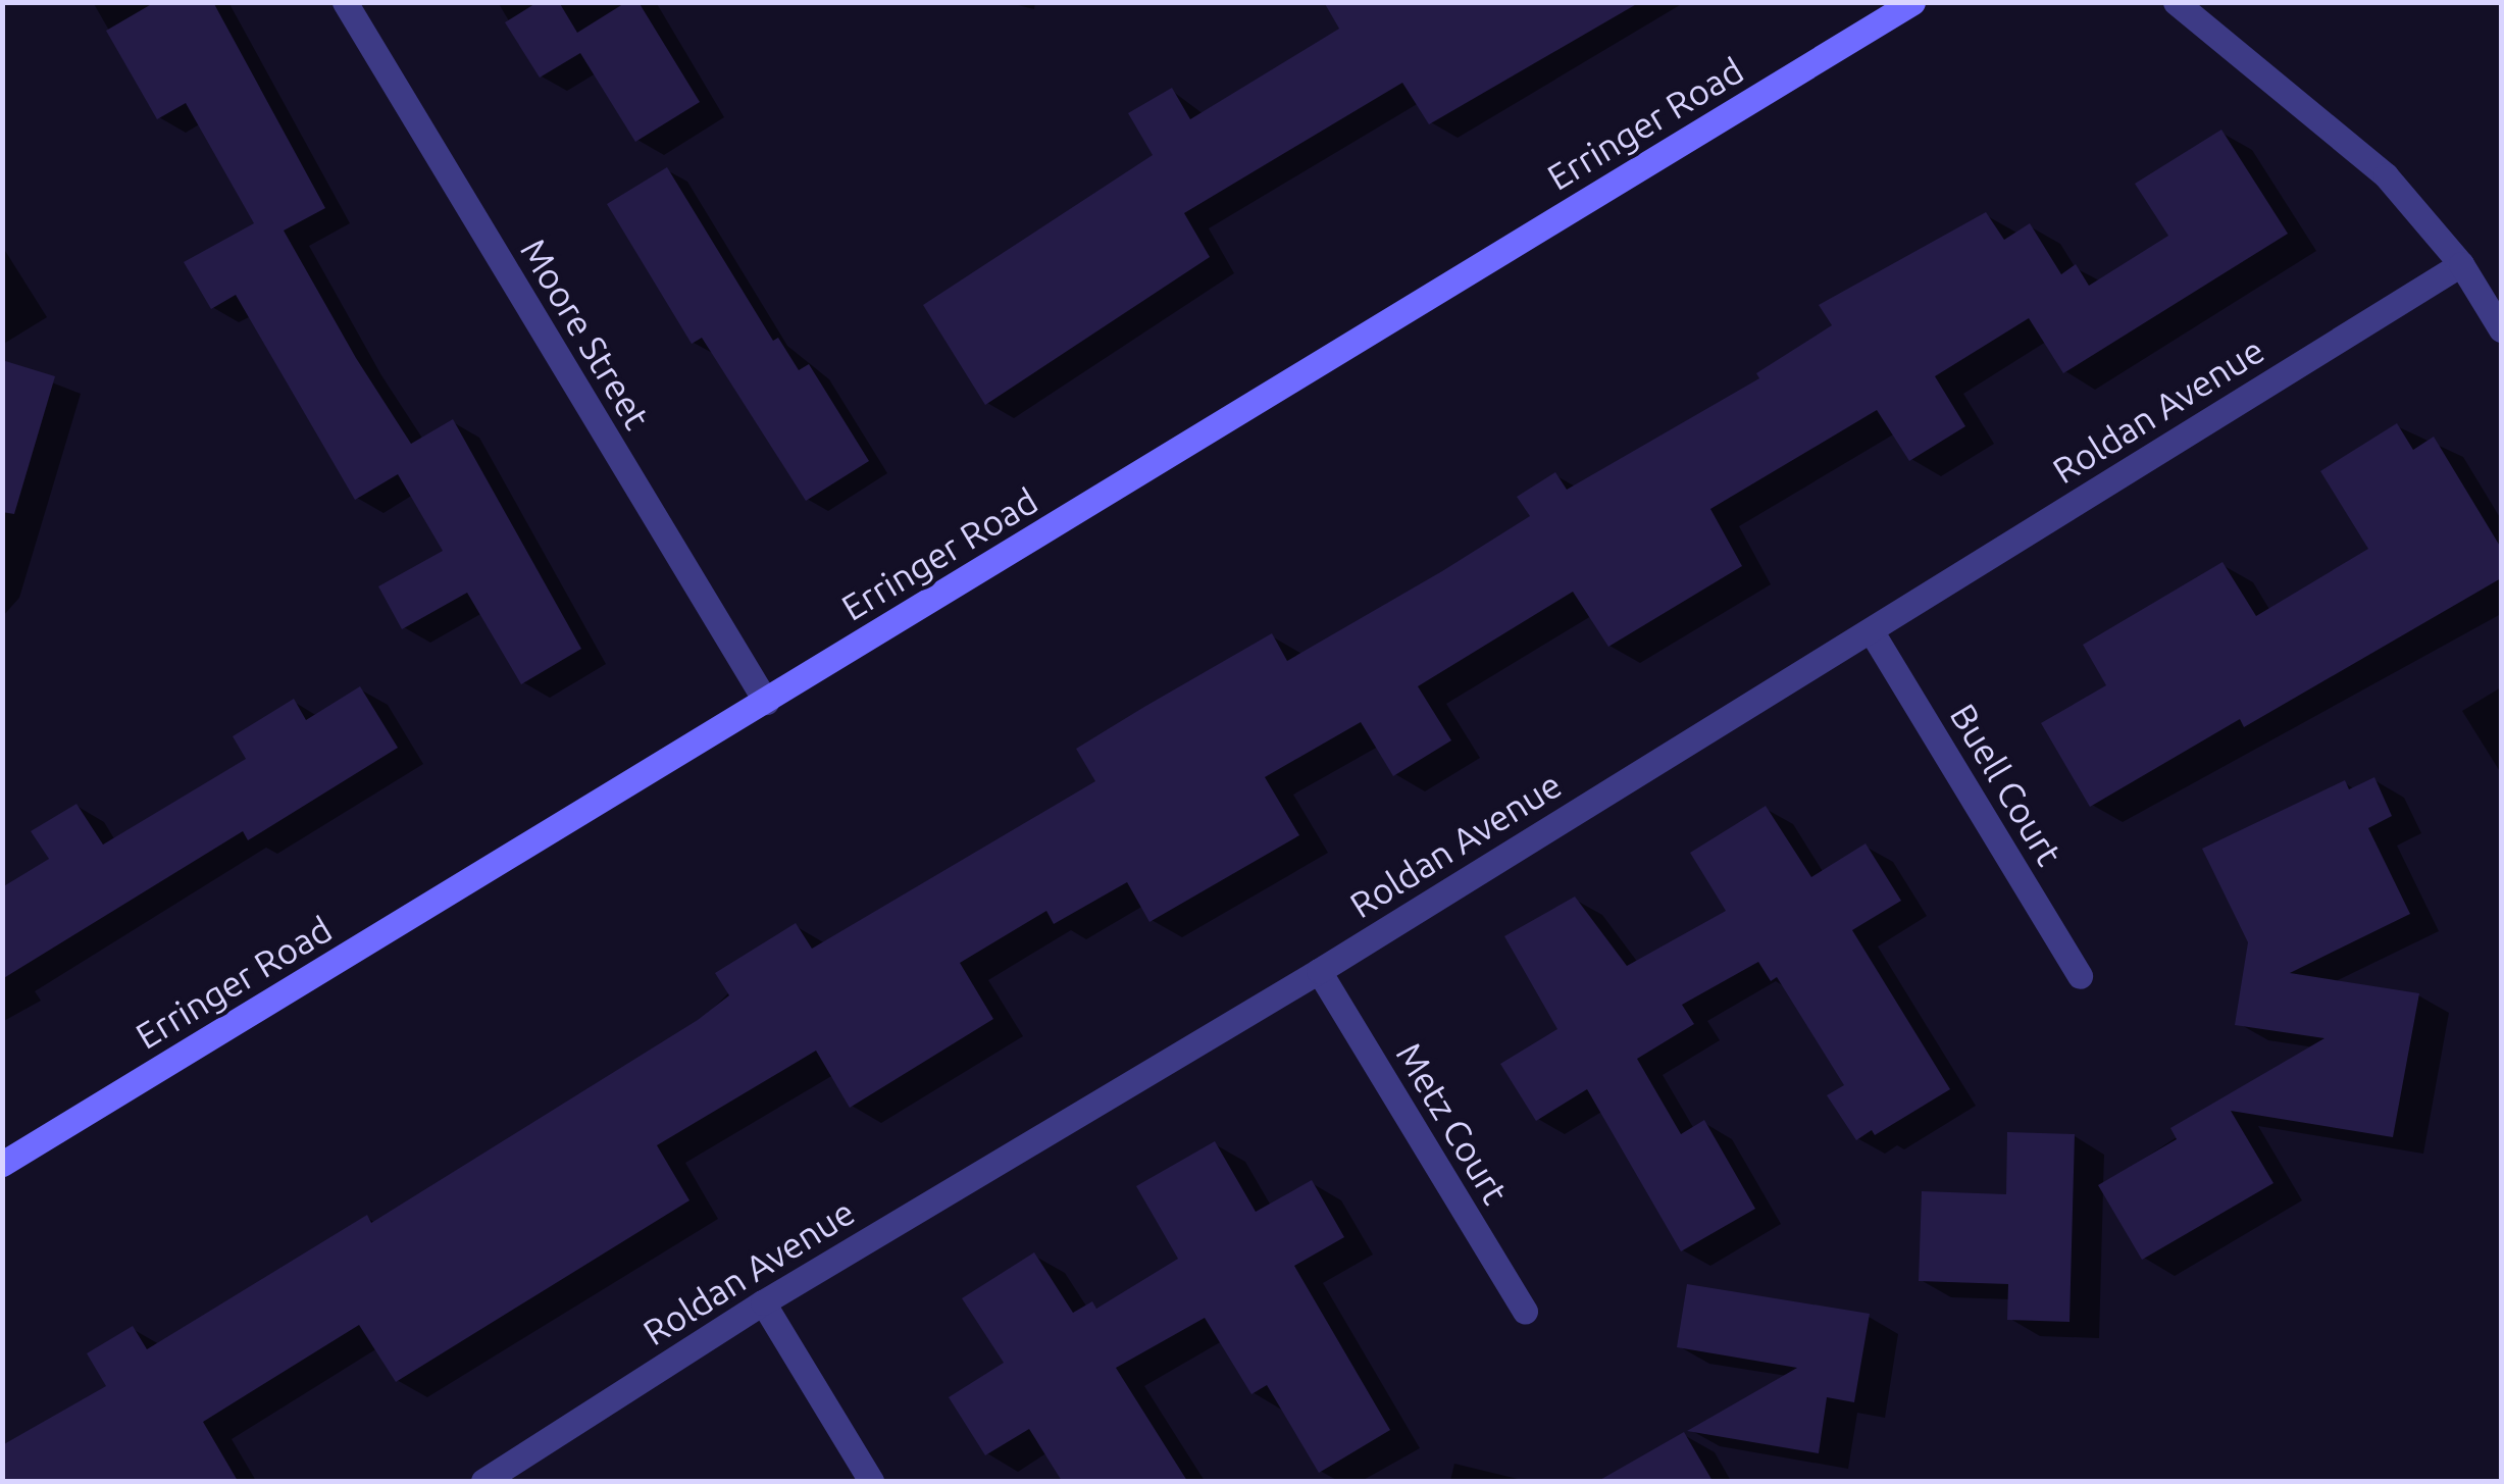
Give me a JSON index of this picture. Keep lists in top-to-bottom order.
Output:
{
  "streets": {
    "main road": ["Erringer Road"],
    "street": [
      "Moore Street",
      "Roldan Avenue",
      "Buell Court",
      "Metz Court"
    ]
  },
  "crossings": [
    ["Erringer Road", "Moore Street"],
    ["Roldan Avenue", "Buell Court"],
    ["Roldan Avenue", "Metz Court"]
  ]
}
